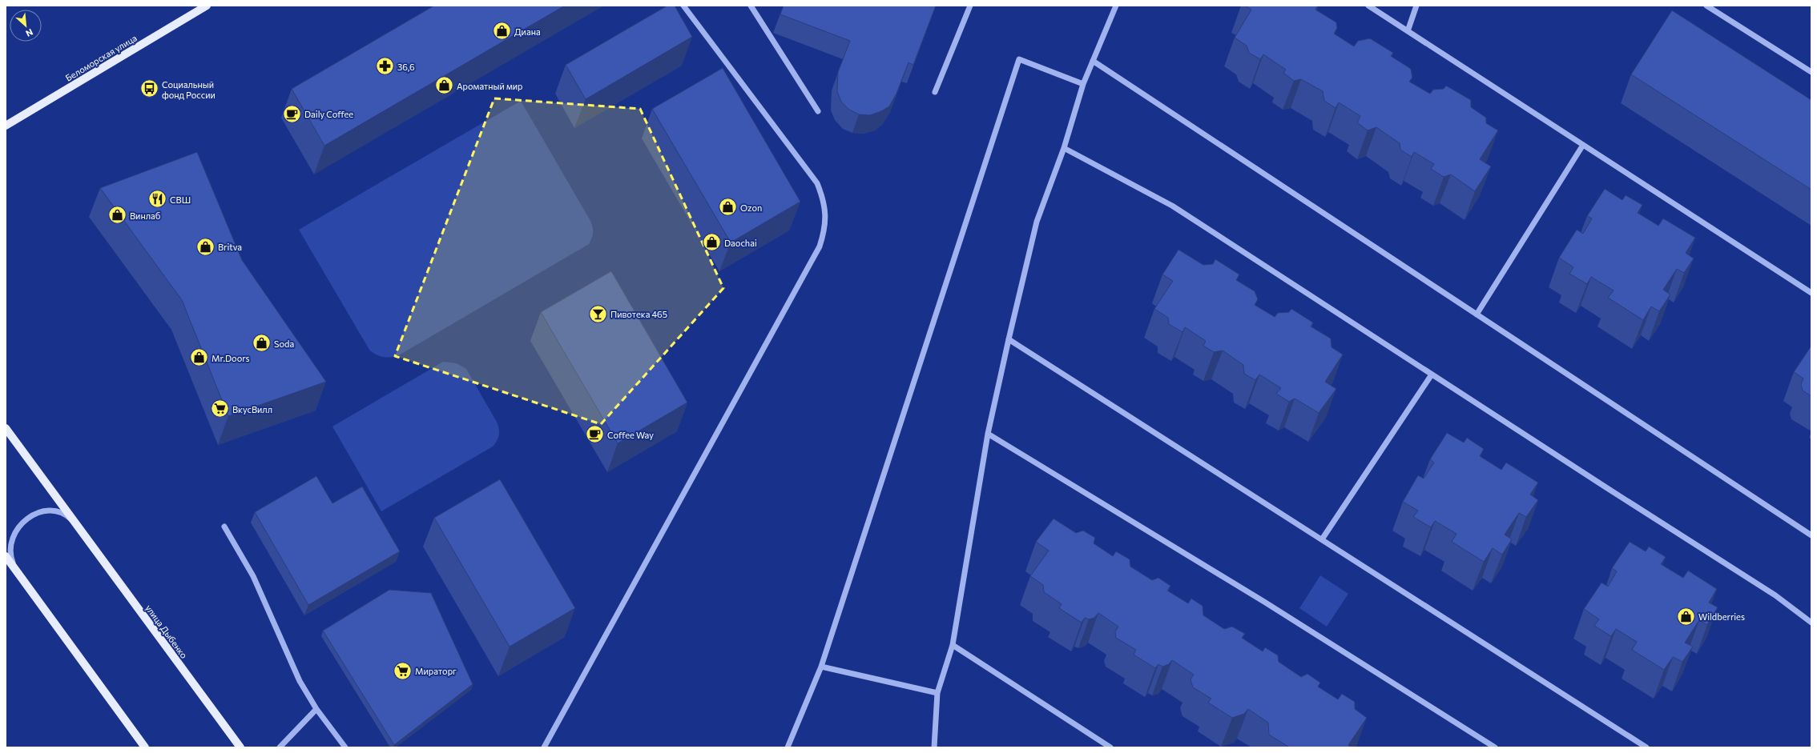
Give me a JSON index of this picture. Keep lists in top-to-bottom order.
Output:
{
  "streets": {
    "main road": ["Беломорская улица", "улица Дыбенко"]
  },
  "places": {
    "shop": [
      "Диана",
      "Ароматный мир",
      "Ozon",
      "Винлаб",
      "Daochai",
      "Britva",
      "Soda",
      "Mr.Doors",
      "Wildberries"
    ],
    "pharmacy": ["36,6"],
    "bus stop": ["Социальный фонд России"],
    "cafe": ["Daily Coffee", "Coffee Way"],
    "restaurant": ["СВШ"],
    "bar": ["Пивотека 465"],
    "supermarket": ["ВкусВилл", "Мираторг"]
  },
  "north": "bottom right"
}
